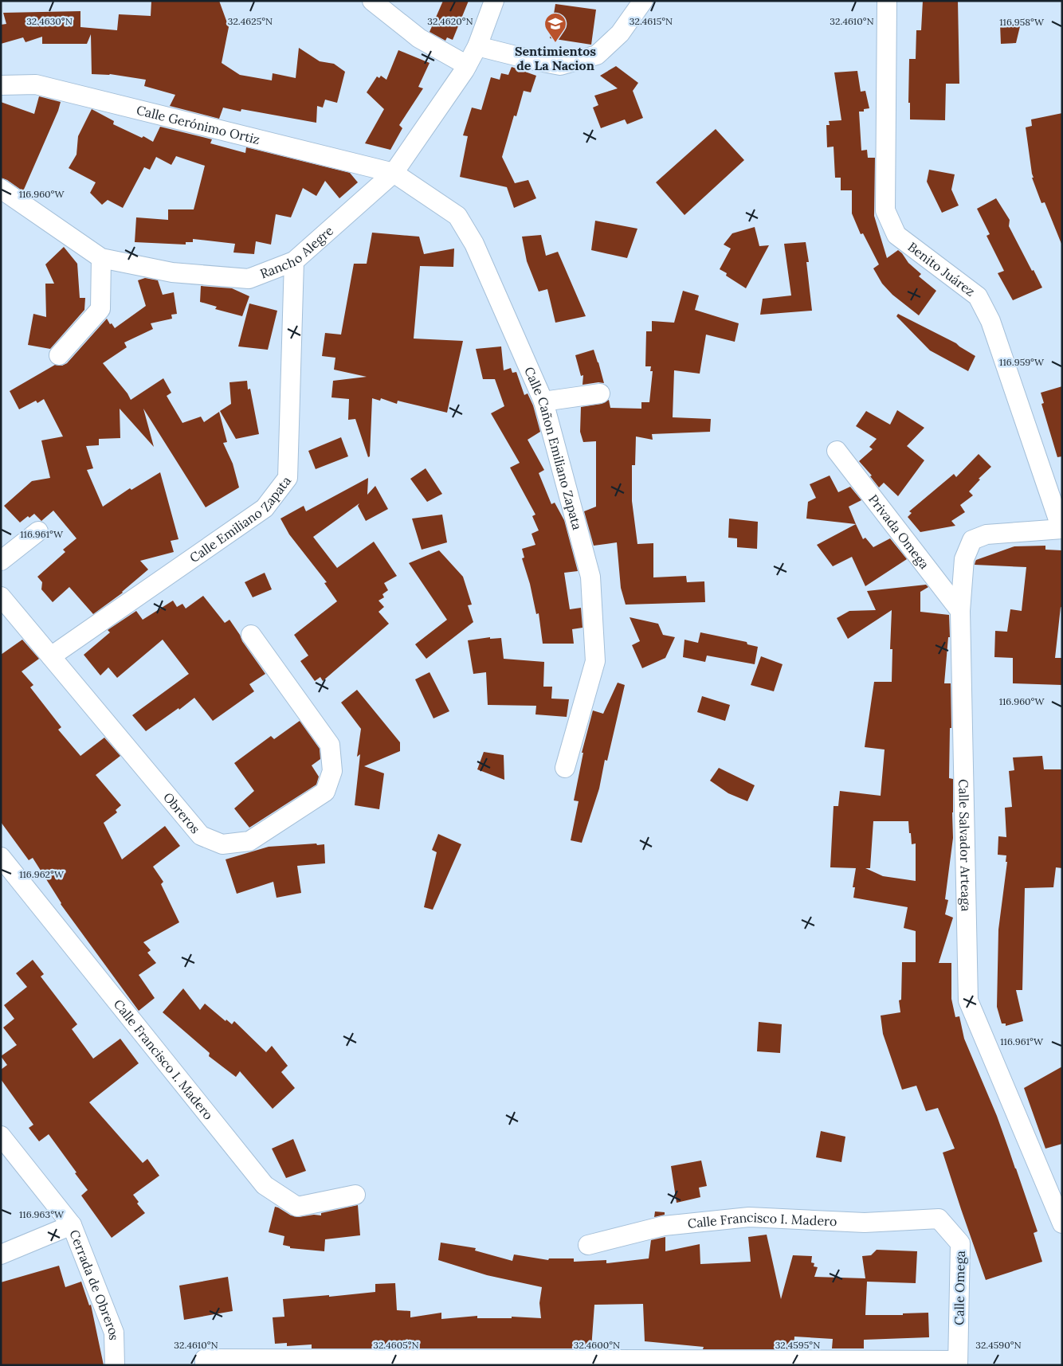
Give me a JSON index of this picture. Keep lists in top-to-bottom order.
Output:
{
  "streets": {
    "street": [
      "Calle Gerónimo Ortiz",
      "Rancho Alegre",
      "Benito Juárez",
      "Calle Cañon Emiliano Zapata",
      "Calle Emiliano Zapata",
      "Privada Omega",
      "Obreros",
      "Calle Salvador Arteaga",
      "Calle Francisco I. Madero",
      "Cerrada de Obreros",
      "Calle Omega"
    ]
  },
  "crossings": [
    ["Calle Gerónimo Ortiz", "Rancho Alegre"],
    ["Calle Gerónimo Ortiz", "Calle Cañon Emiliano Zapata"],
    ["Rancho Alegre", "Calle Cañon Emiliano Zapata"],
    ["Rancho Alegre", "Calle Emiliano Zapata"],
    ["Benito Juárez", "Calle Salvador Arteaga"],
    ["Calle Emiliano Zapata", "Obreros"],
    ["Privada Omega", "Calle Salvador Arteaga"],
    ["Calle Francisco I. Madero", "Calle Omega"]
  ],
  "places": {
    "school or university": ["Sentimientos de La Nacion"]
  },
  "coordinates": [
    "32.4630°N",
    "32.4625°N",
    "32.4620°N",
    "32.4615°N",
    "32.4610°N",
    "116.958°W",
    "116.960°W",
    "116.959°W",
    "116.961°W",
    "116.962°W",
    "116.963°W",
    "32.4605°N",
    "32.4600°N",
    "32.4595°N",
    "32.4590°N"
  ]
}
